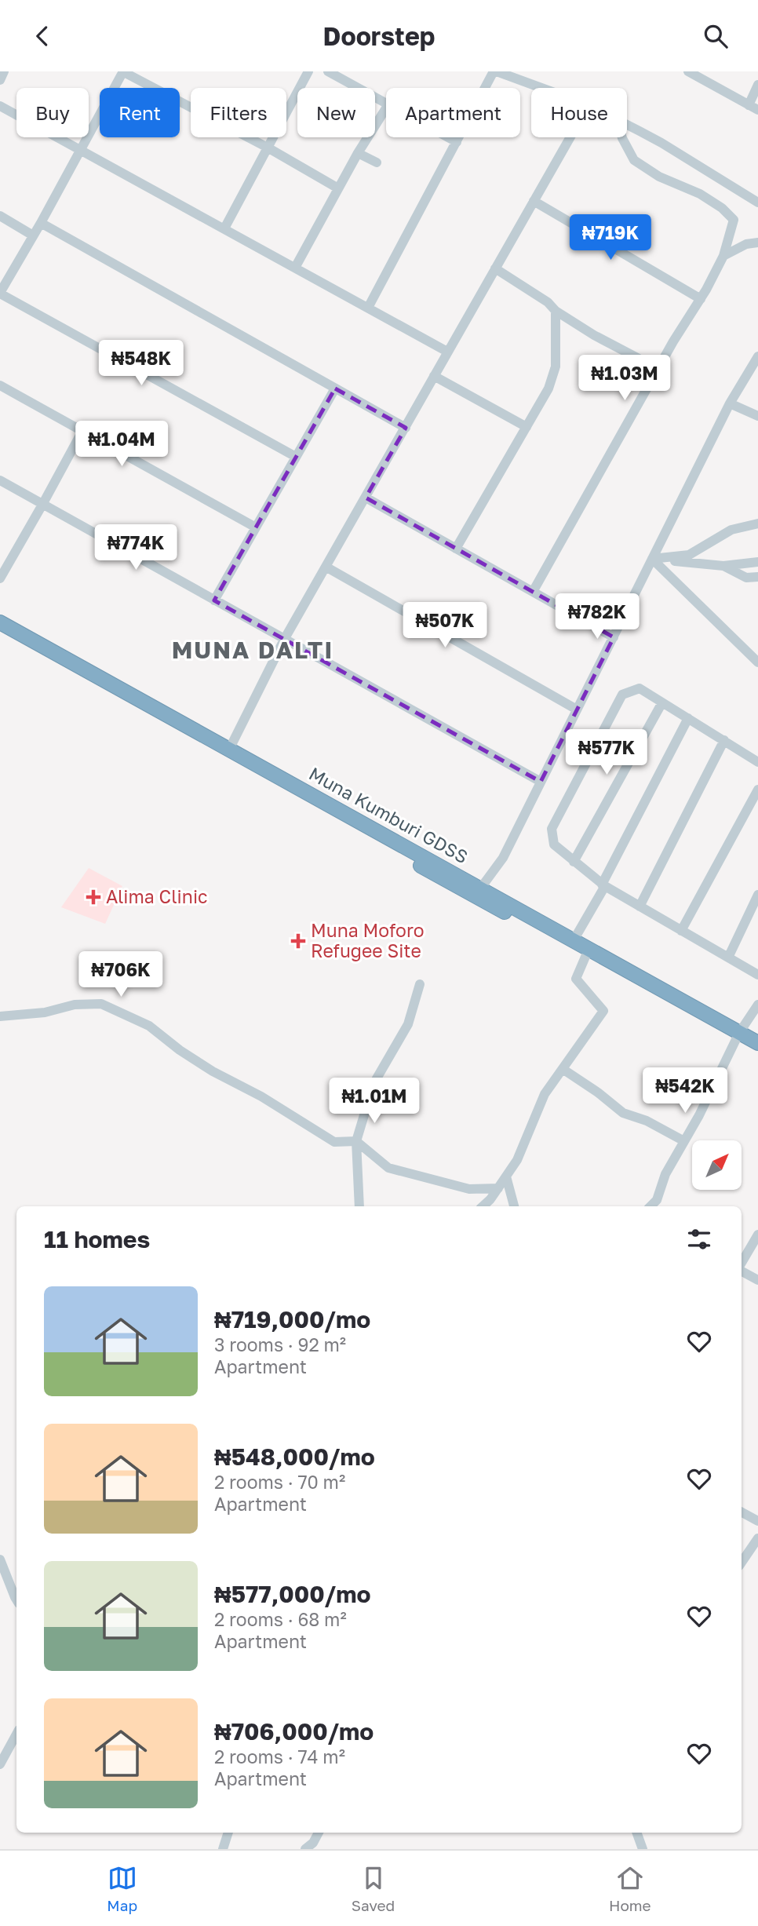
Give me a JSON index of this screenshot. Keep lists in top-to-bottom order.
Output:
{
  "streets": {
    "highway": ["Muna Kumburi GDSS"]
  },
  "districts": ["MUNA DALTI"],
  "places": {
    "health": ["Alima Clinic", "Muna Moforo Refugee Site"]
  },
  "north": "top right",
  "page": {
    "header": "Doorstep",
    "chip": [
      "Buy",
      "Rent",
      "Filters",
      "New",
      "Apartment",
      "House"
    ],
    "price": [
      "₦719K",
      "₦548K",
      "₦1.03M",
      "₦1.04M",
      "₦774K",
      "₦782K",
      "₦507K",
      "₦577K",
      "₦706K",
      "₦542K",
      "₦1.01M"
    ],
    "heading": "11 homes",
    "list": [
      {
        "name": "₦719,000/mo",
        "note": "3 rooms · 92 m² · Apartment"
      },
      {
        "name": "₦548,000/mo",
        "note": "2 rooms · 70 m² · Apartment"
      },
      {
        "name": "₦577,000/mo",
        "note": "2 rooms · 68 m² · Apartment"
      },
      {
        "name": "₦706,000/mo",
        "note": "2 rooms · 74 m² · Apartment"
      }
    ],
    "tabs": ["Map", "Saved", "Home"]
  }
}
